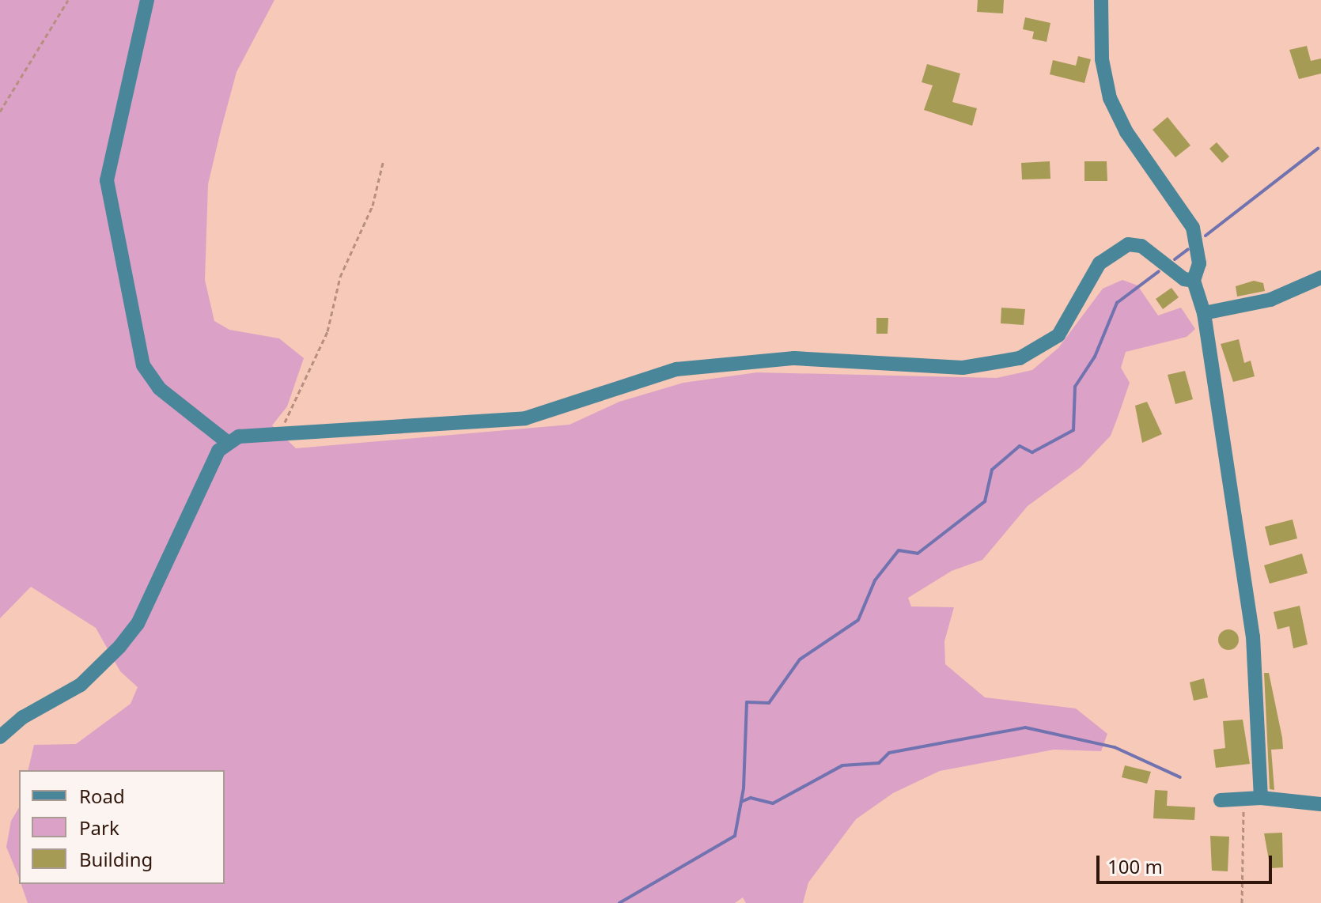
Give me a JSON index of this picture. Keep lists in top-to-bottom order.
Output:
{
  "legend": ["Road", "Park", "Building"],
  "scale_bar": "100 m"
}
